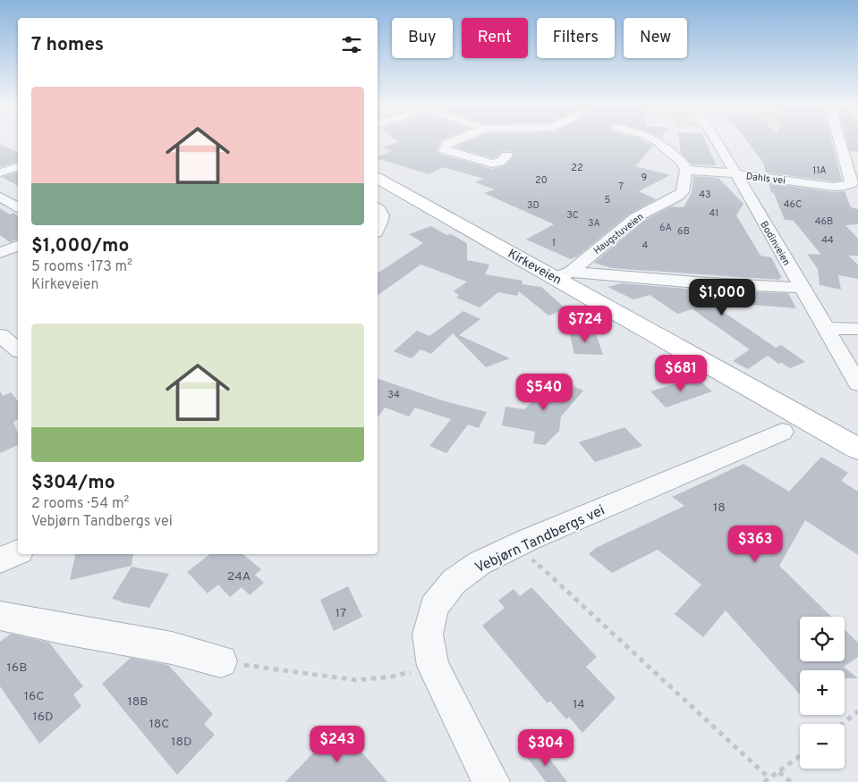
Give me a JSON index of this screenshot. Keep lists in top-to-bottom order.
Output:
{
  "streets": {
    "main road": ["Kirkeveien"],
    "street": [
      "Dahls vei",
      "Haugstuveien",
      "Bodinveien",
      "Vebjørn Tandbergs vei"
    ]
  },
  "crossings": [
    ["Dahls vei", "Haugstuveien"],
    ["Dahls vei", "Bodinveien"],
    ["Haugstuveien", "Kirkeveien"]
  ],
  "house_numbers": [
    "22",
    "11A",
    "9",
    "20",
    "7",
    "43",
    "5",
    "46C",
    "3D",
    "41",
    "3C",
    "46B",
    "3A",
    "6A",
    "6B",
    "44",
    "1",
    "4",
    "34",
    "18",
    "24A",
    "17",
    "16B",
    "16C",
    "18B",
    "14",
    "16D",
    "18C",
    "18D"
  ],
  "page": {
    "chip": [
      "Buy",
      "Rent",
      "Filters",
      "New"
    ],
    "heading": "7 homes",
    "list": [
      {
        "name": "$1,000/mo",
        "note": "5 rooms · 173 m² · Kirkeveien"
      },
      {
        "name": "$304/mo",
        "note": "2 rooms · 54 m² · Vebjørn Tandbergs vei"
      }
    ],
    "price": [
      "$1,000",
      "$724",
      "$681",
      "$540",
      "$363",
      "$243",
      "$304"
    ],
    "map_buttons": ["+", "−"]
  }
}
